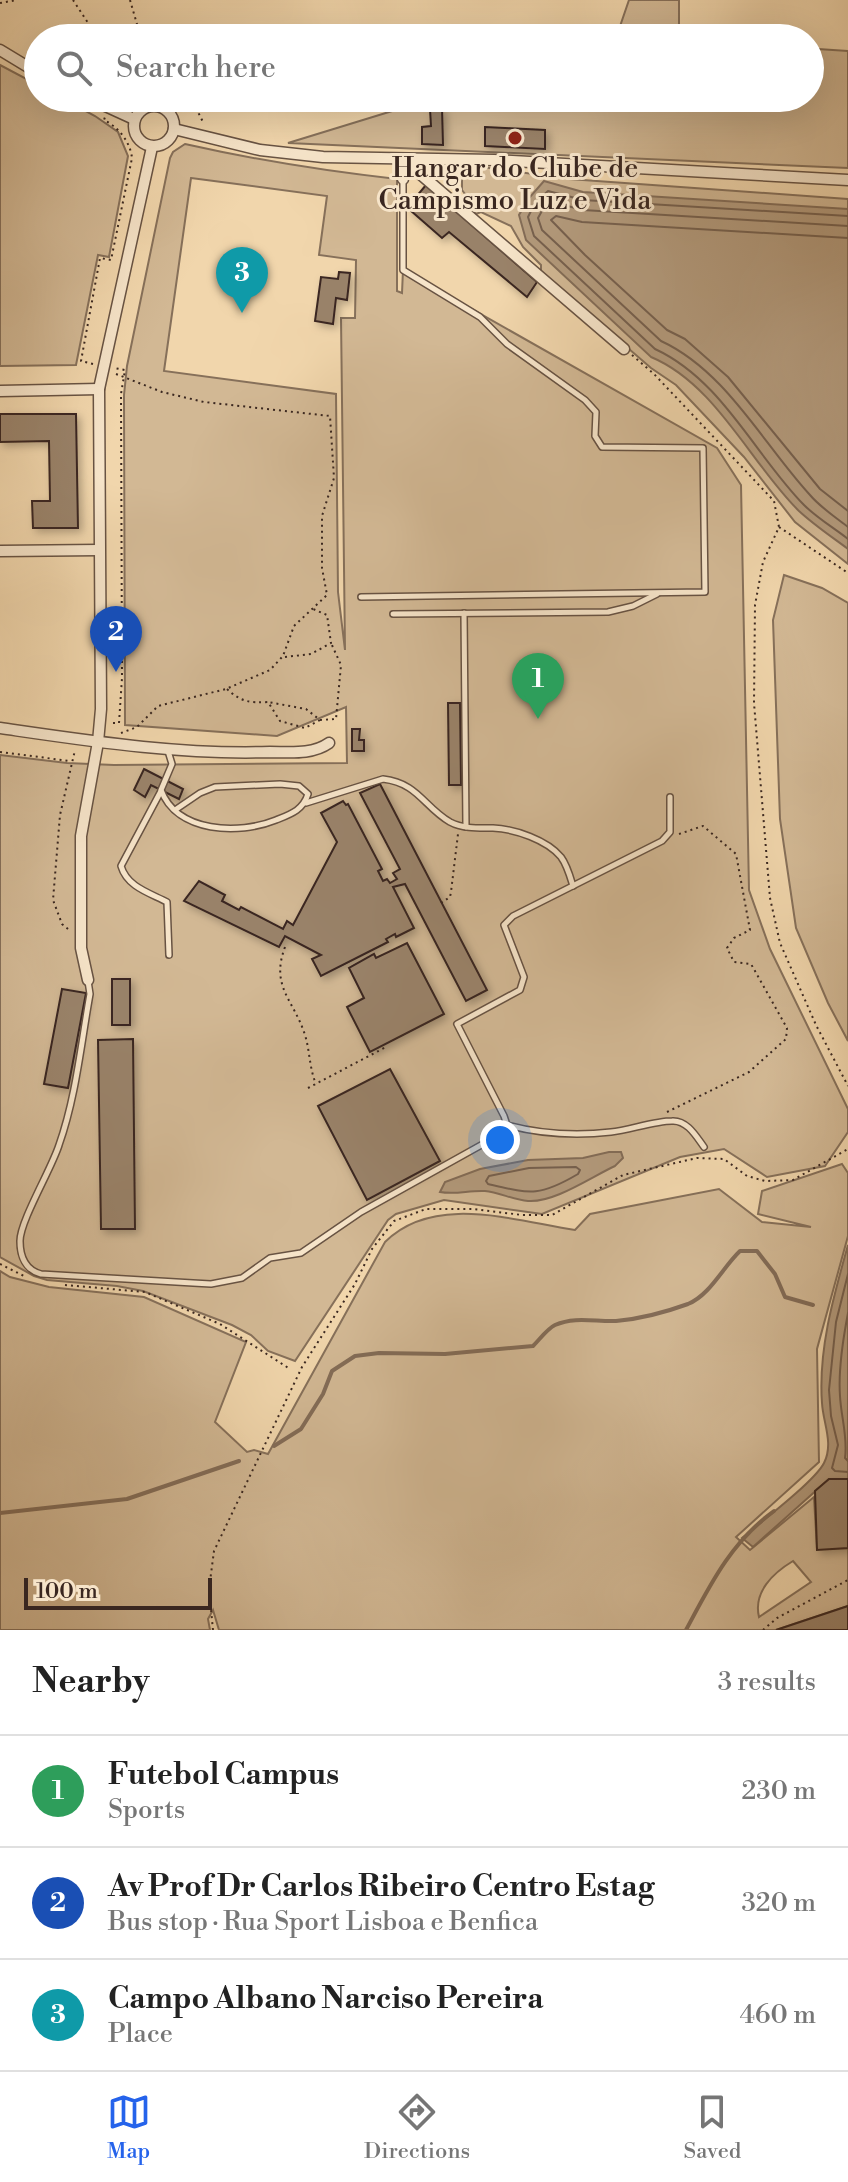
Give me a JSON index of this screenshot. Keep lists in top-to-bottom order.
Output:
{
  "places": ["Hangar do Clube de Campismo Luz e Vida"],
  "scale_bar": "100 m",
  "page": {
    "search": "Search here",
    "pins": ["3", "2", "1"],
    "scale": "100 m",
    "heading": ["Nearby", "3 results"],
    "list": [
      {
        "mark": "1",
        "name": "Futebol Campus",
        "note": "Sports",
        "value": "230 m"
      },
      {
        "mark": "2",
        "name": "Av Prof Dr Carlos Ribeiro Centro Estag",
        "note": "Bus stop · Rua Sport Lisboa e Benfica",
        "value": "320 m"
      },
      {
        "mark": "3",
        "name": "Campo Albano Narciso Pereira",
        "note": "Place",
        "value": "460 m"
      }
    ],
    "nav": ["Map", "Directions", "Saved"]
  }
}
